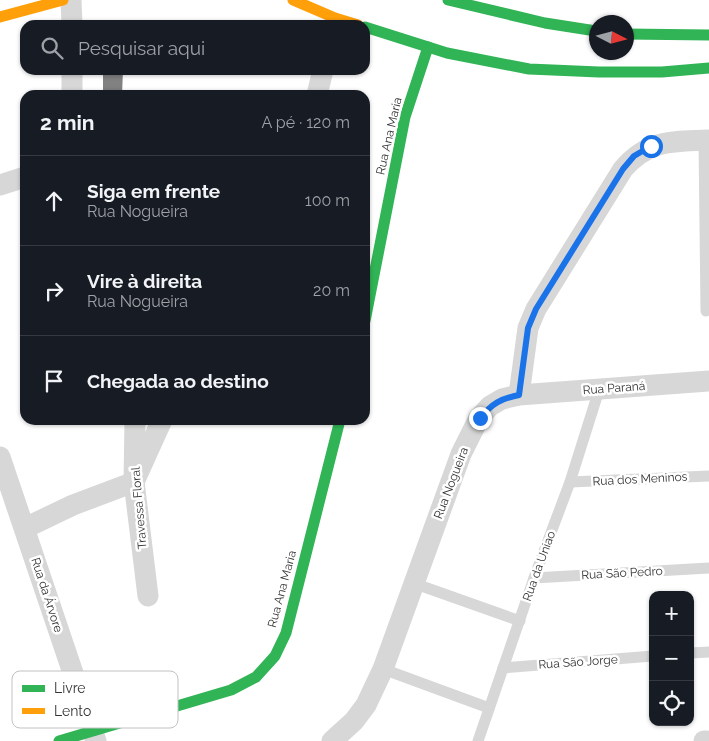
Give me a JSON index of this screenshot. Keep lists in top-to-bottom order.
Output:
{
  "streets": {
    "street": [
      "Rua Ana Maria",
      "Rua Paraná",
      "Rua Nogueira",
      "Travessa Floral",
      "Rua da Árvore"
    ],
    "lane": [
      "Rua dos Meninos",
      "Rua da Uniao",
      "Rua São Pedro",
      "Rua São Jorge"
    ]
  },
  "crossings": [
    ["Rua Paraná", "Rua Nogueira"],
    ["Rua Paraná", "Rua da Uniao"],
    ["Rua dos Meninos", "Rua da Uniao"],
    ["Rua da Uniao", "Rua São Pedro"],
    ["Rua da Uniao", "Rua São Jorge"]
  ],
  "legend": ["Livre", "Lento"],
  "north": "right",
  "page": {
    "search": "Pesquisar aqui",
    "heading": ["2 min", "A pé · 120 m"],
    "list": [
      ["Siga em frente", "Rua Nogueira", "100 m"],
      ["Vire à direita", "Rua Nogueira", "20 m"],
      "Chegada ao destino"
    ],
    "map_buttons": ["+", "−"]
  }
}
